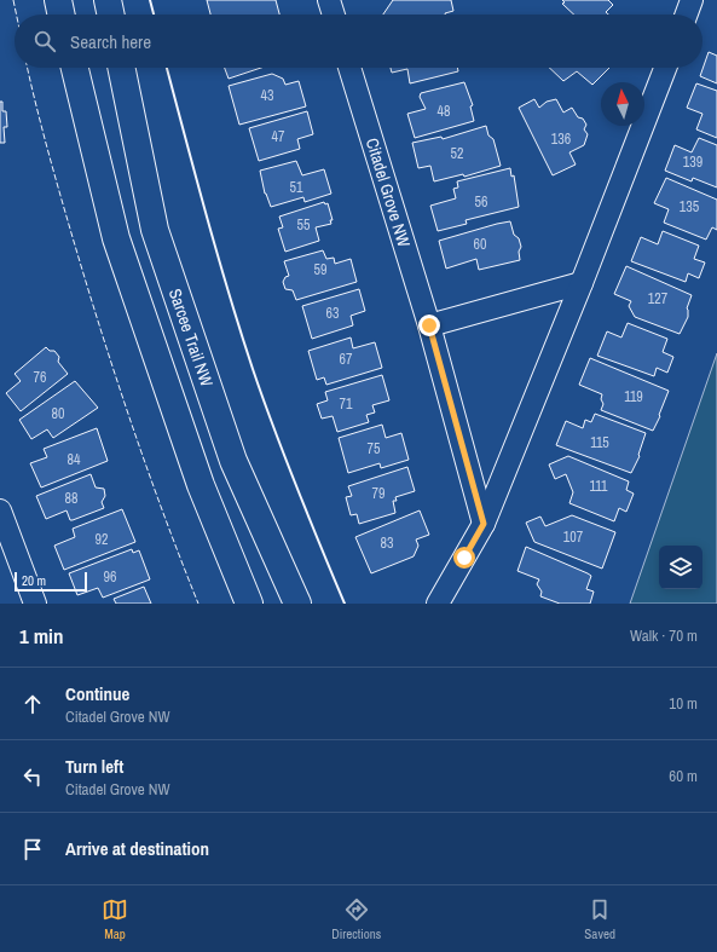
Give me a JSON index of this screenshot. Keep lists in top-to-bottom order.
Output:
{
  "streets": {
    "main road": ["Sarcee Trail NW"],
    "street": ["Citadel Grove NW"]
  },
  "house_numbers": [
    "43",
    "48",
    "47",
    "136",
    "52",
    "139",
    "51",
    "56",
    "135",
    "55",
    "60",
    "59",
    "127",
    "63",
    "67",
    "76",
    "119",
    "71",
    "80",
    "115",
    "75",
    "84",
    "111",
    "79",
    "88",
    "107",
    "92",
    "83",
    "96"
  ],
  "scale_bar": "20 m",
  "north": "top",
  "page": {
    "search": "Search here",
    "scale": "20 m",
    "heading": ["1 min", "Walk · 70 m"],
    "list": [
      ["Continue", "Citadel Grove NW", "10 m"],
      ["Turn left", "Citadel Grove NW", "60 m"],
      "Arrive at destination"
    ],
    "nav": ["Map", "Directions", "Saved"]
  }
}
